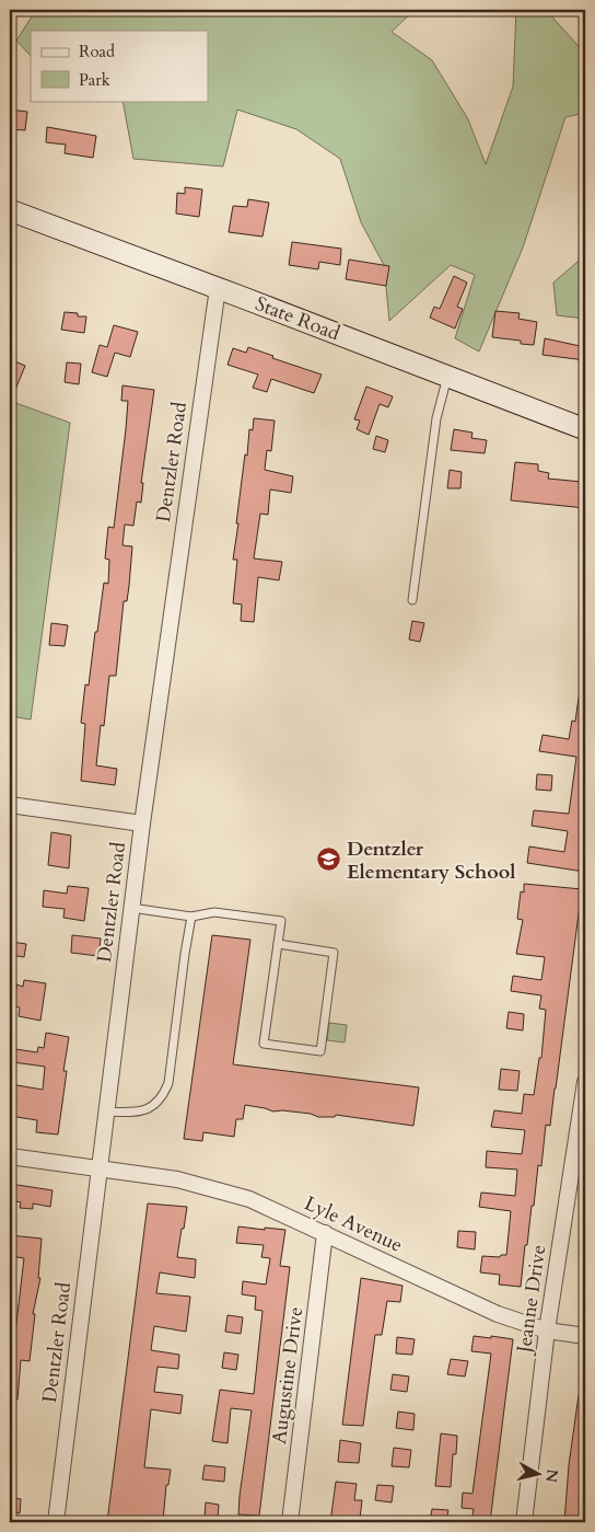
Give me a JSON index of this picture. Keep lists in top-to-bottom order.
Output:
{
  "streets": {
    "main road": ["State Road"],
    "street": [
      "Dentzler Road",
      "Lyle Avenue",
      "Jeanne Drive",
      "Augustine Drive"
    ]
  },
  "crossings": [
    ["State Road", "Dentzler Road"],
    ["Dentzler Road", "Lyle Avenue"],
    ["Lyle Avenue", "Jeanne Drive"],
    ["Lyle Avenue", "Augustine Drive"]
  ],
  "places": {
    "school or university": ["Dentzler Elementary School"]
  },
  "legend": ["Road", "Park"],
  "north": "right"
}
